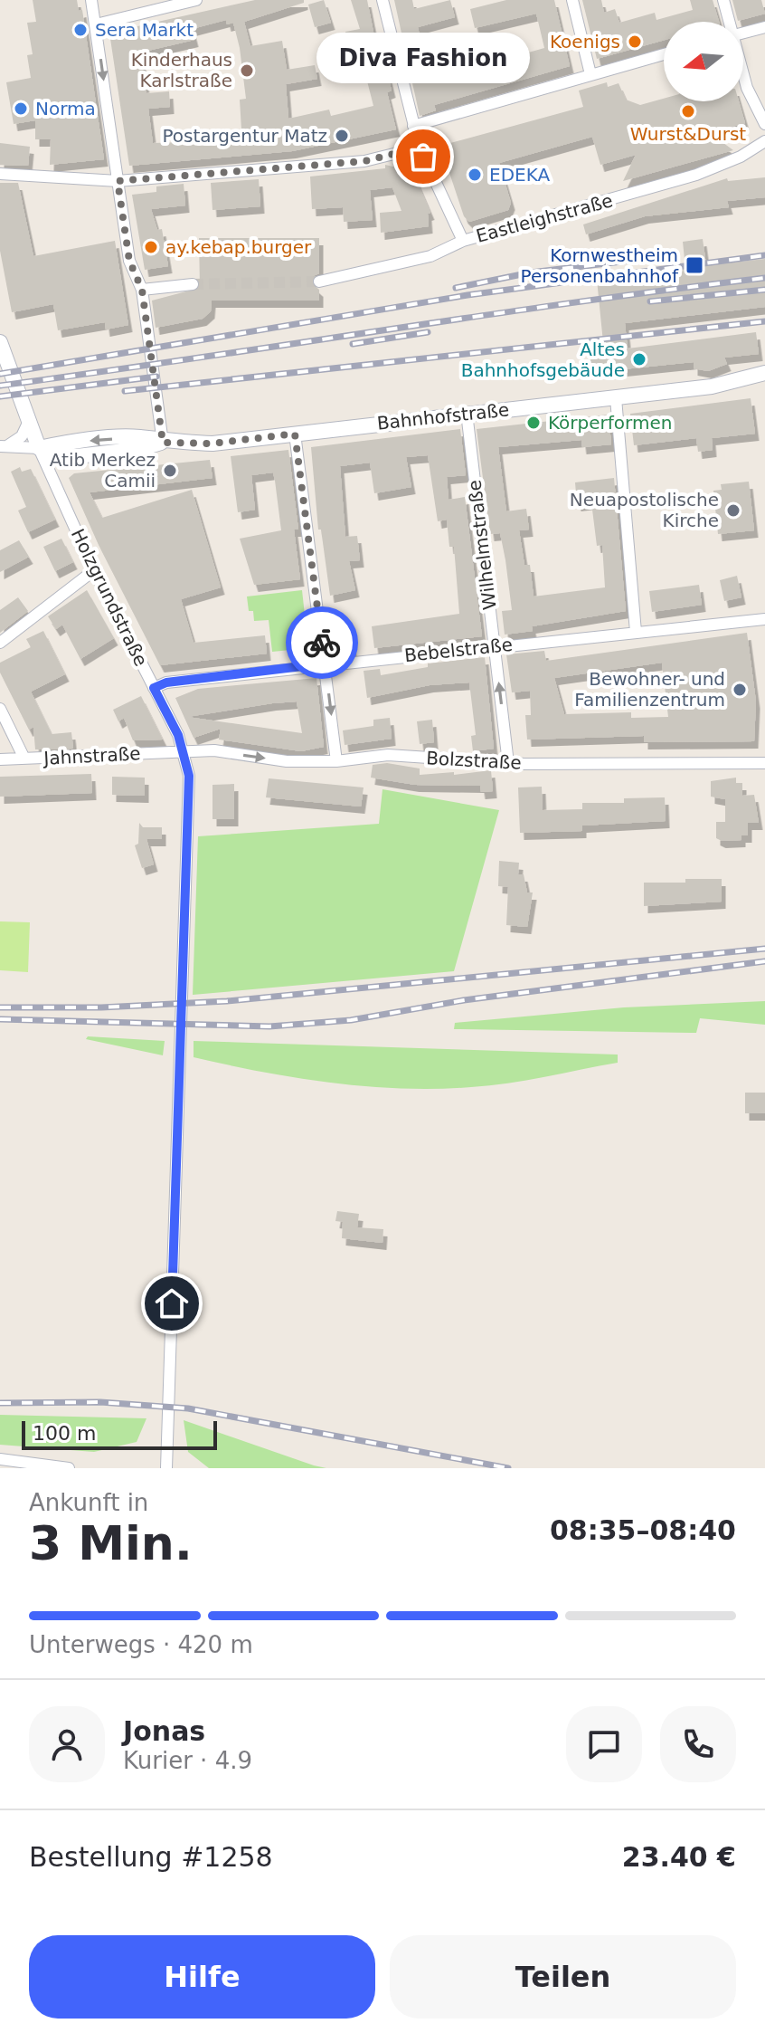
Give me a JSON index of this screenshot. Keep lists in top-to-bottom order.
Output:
{
  "streets": {
    "main road": ["Bahnhofstraße", "Holzgrundstraße"],
    "street": [
      "Eastleighstraße",
      "Wilhelmstraße",
      "Bebelstraße",
      "Jahnstraße",
      "Bolzstraße"
    ]
  },
  "crossings": [
    ["Bahnhofstraße", "Wilhelmstraße"],
    ["Bahnhofstraße", "Holzgrundstraße"],
    ["Wilhelmstraße", "Bebelstraße"],
    ["Wilhelmstraße", "Bolzstraße"],
    ["Holzgrundstraße", "Bebelstraße"],
    ["Holzgrundstraße", "Jahnstraße"],
    ["Holzgrundstraße", "Bolzstraße"],
    ["Jahnstraße", "Bolzstraße"]
  ],
  "places": {
    "other": [
      "Sera Markt",
      "Koenigs",
      "Kinderhaus Karlstraße",
      "Norma",
      "Wurst&Durst",
      "Postargentur Matz",
      "Diva Fashion",
      "EDEKA",
      "ay.kebap.burger",
      "Altes Bahnhofsgebäude",
      "Körperformen",
      "Atib Merkez Camii",
      "Neuapostolische Kirche",
      "Bewohner- und Familienzentrum"
    ],
    "transit": ["Kornwestheim Personenbahnhof"]
  },
  "scale_bar": "100 m",
  "north": "left",
  "page": {
    "bubble": "Diva Fashion",
    "scale": "100 m",
    "heading": ["3 Min.", "Ankunft in", "08:35–08:40"],
    "panel": [
      "Jonas",
      "Kurier · 4.9",
      "Bestellung #1258",
      "23.40 €"
    ],
    "bar": "Unterwegs · 420 m",
    "buttons": ["Hilfe", "Teilen"]
  }
}
